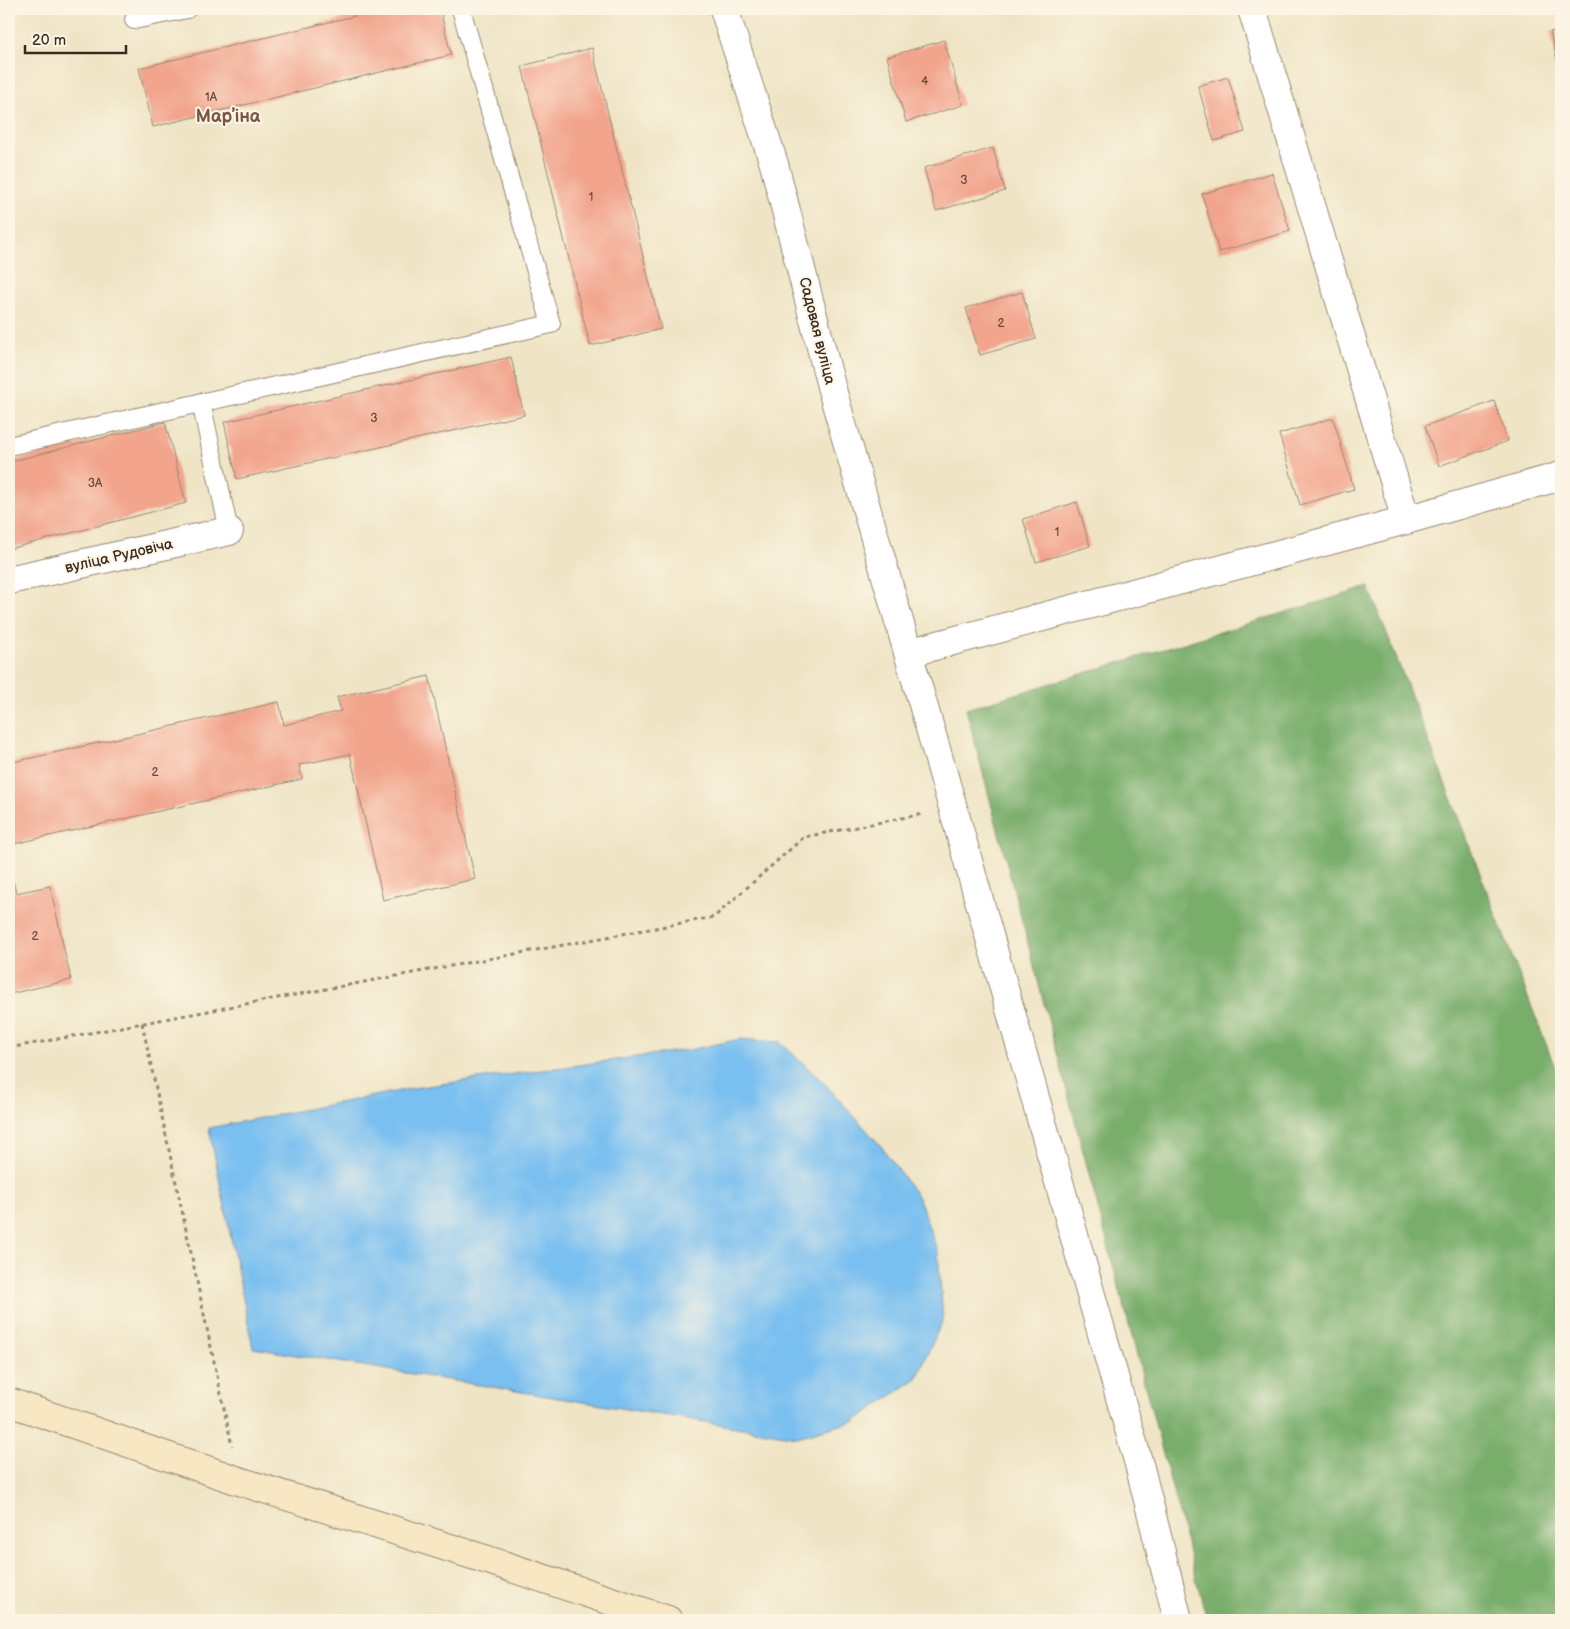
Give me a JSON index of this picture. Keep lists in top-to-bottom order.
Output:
{
  "streets": {
    "street": ["Садовая вуліца", "вуліца Рудовіча"]
  },
  "districts": ["Марʼіна"],
  "house_numbers": [
    "4",
    "1А",
    "3",
    "1",
    "2",
    "3",
    "3А",
    "1",
    "2",
    "2"
  ],
  "scale_bar": "20 m"
}
